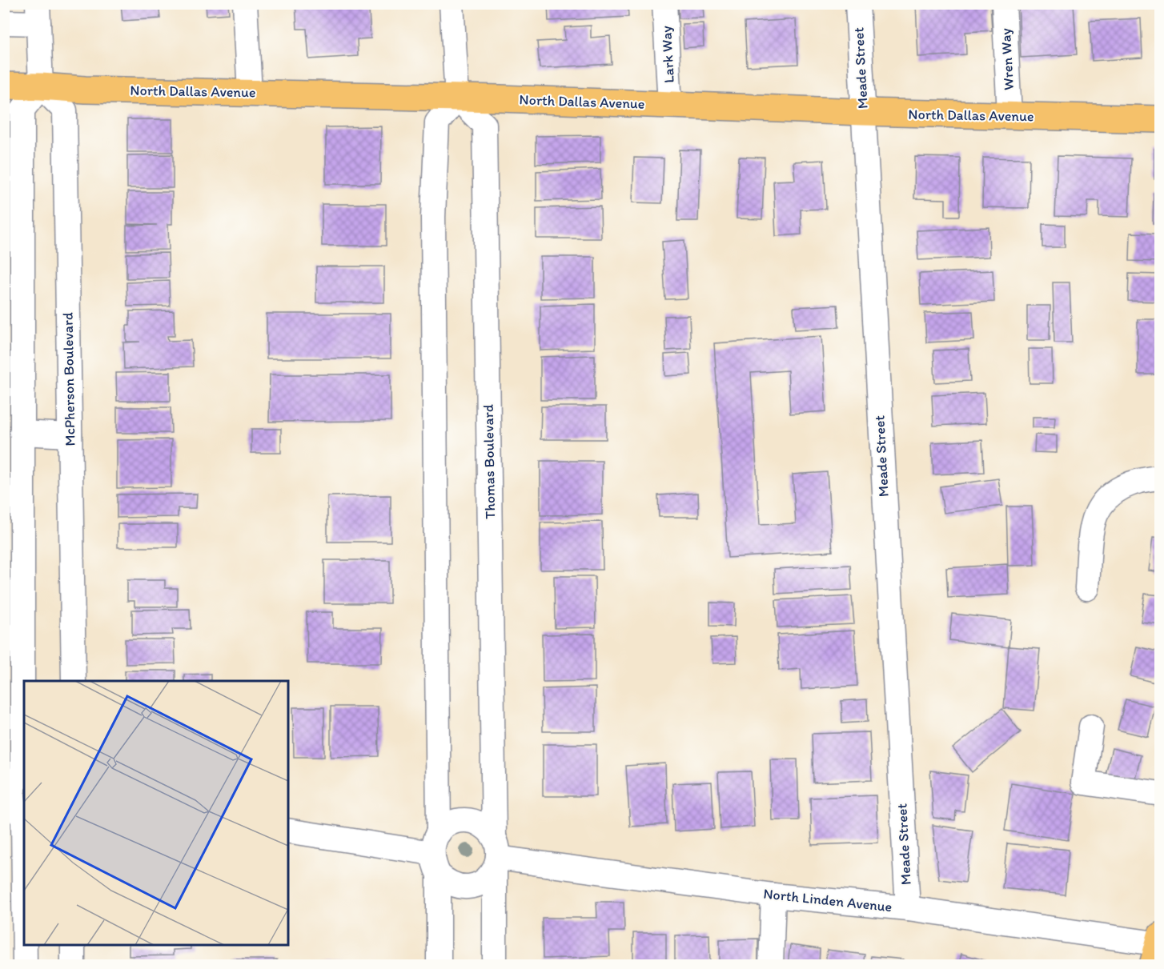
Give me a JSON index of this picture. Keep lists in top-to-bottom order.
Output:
{
  "streets": {
    "main road": ["North Dallas Avenue"],
    "street": [
      "Lark Way",
      "Wren Way",
      "Meade Street",
      "McPherson Boulevard",
      "Thomas Boulevard",
      "North Linden Avenue"
    ]
  },
  "crossings": [
    ["Lark Way", "North Dallas Avenue"],
    ["Wren Way", "North Dallas Avenue"],
    ["Meade Street", "North Dallas Avenue"],
    ["Meade Street", "North Linden Avenue"],
    ["North Dallas Avenue", "McPherson Boulevard"],
    ["North Dallas Avenue", "Thomas Boulevard"],
    ["Thomas Boulevard", "North Linden Avenue"]
  ]
}
